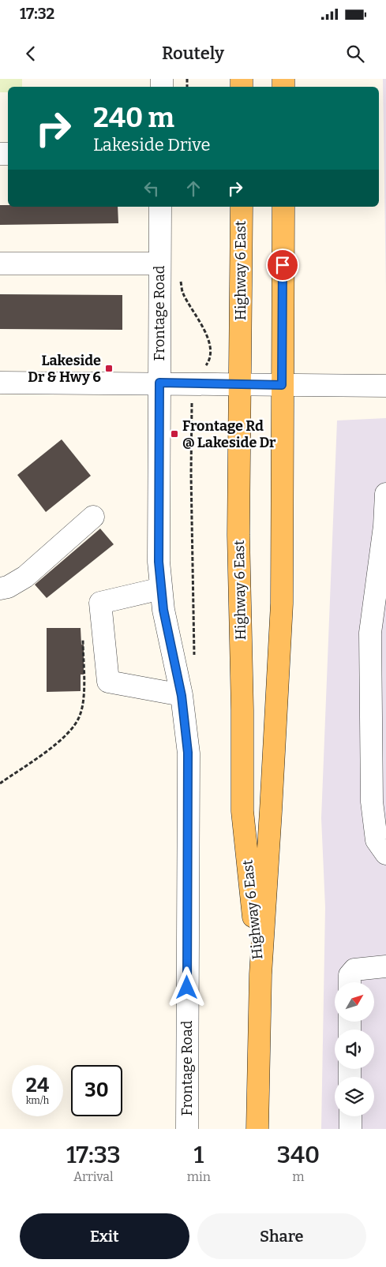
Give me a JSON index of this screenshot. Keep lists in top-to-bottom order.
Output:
{
  "streets": {
    "main road": ["Highway 6 East"],
    "street": ["Frontage Road"]
  },
  "places": {
    "transit": ["Lakeside Dr & Hwy 6", "Frontage Rd @ Lakeside Dr"]
  },
  "north": "top right",
  "page": {
    "status": "17:32",
    "header": "Routely",
    "turn": ["240 m", "Lakeside Drive"],
    "speed": "24 km/h",
    "limit": "30",
    "eta": [
      "17:33",
      "Arrival",
      "1",
      "min",
      "340",
      "m"
    ],
    "buttons": ["Exit", "Share"]
  }
}
